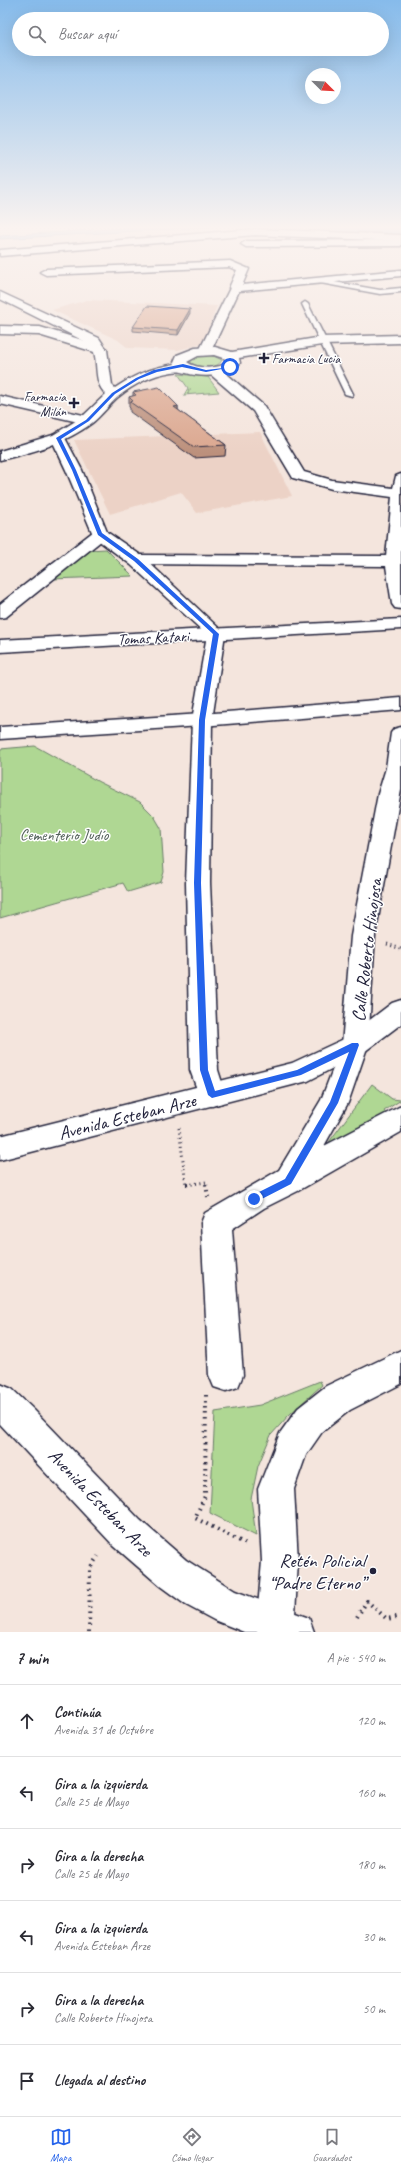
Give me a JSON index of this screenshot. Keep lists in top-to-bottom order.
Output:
{
  "streets": {
    "street": ["Tomas Katari", "Calle Roberto Hinojosa", "Avenida Esteban Arze"]
  },
  "crossings": [
    ["Calle Roberto Hinojosa", "Avenida Esteban Arze"]
  ],
  "parks": ["Cementerio Judío"],
  "places": {
    "health": ["Farmacia Lucia", "Farmacia Milán"],
    "other": ["Retén Policial “Padre Eterno”"]
  },
  "north": "bottom right",
  "page": {
    "search": "Buscar aquí",
    "heading": ["7 min", "A pie · 540 m"],
    "list": [
      ["Continúa", "Avenida 31 de Octubre", "120 m"],
      ["Gira a la izquierda", "Calle 25 de Mayo", "160 m"],
      ["Gira a la derecha", "Calle 25 de Mayo", "180 m"],
      ["Gira a la izquierda", "Avenida Esteban Arze", "30 m"],
      ["Gira a la derecha", "Calle Roberto Hinojosa", "50 m"],
      "Llegada al destino"
    ],
    "nav": ["Mapa", "Cómo llegar", "Guardados"]
  }
}
